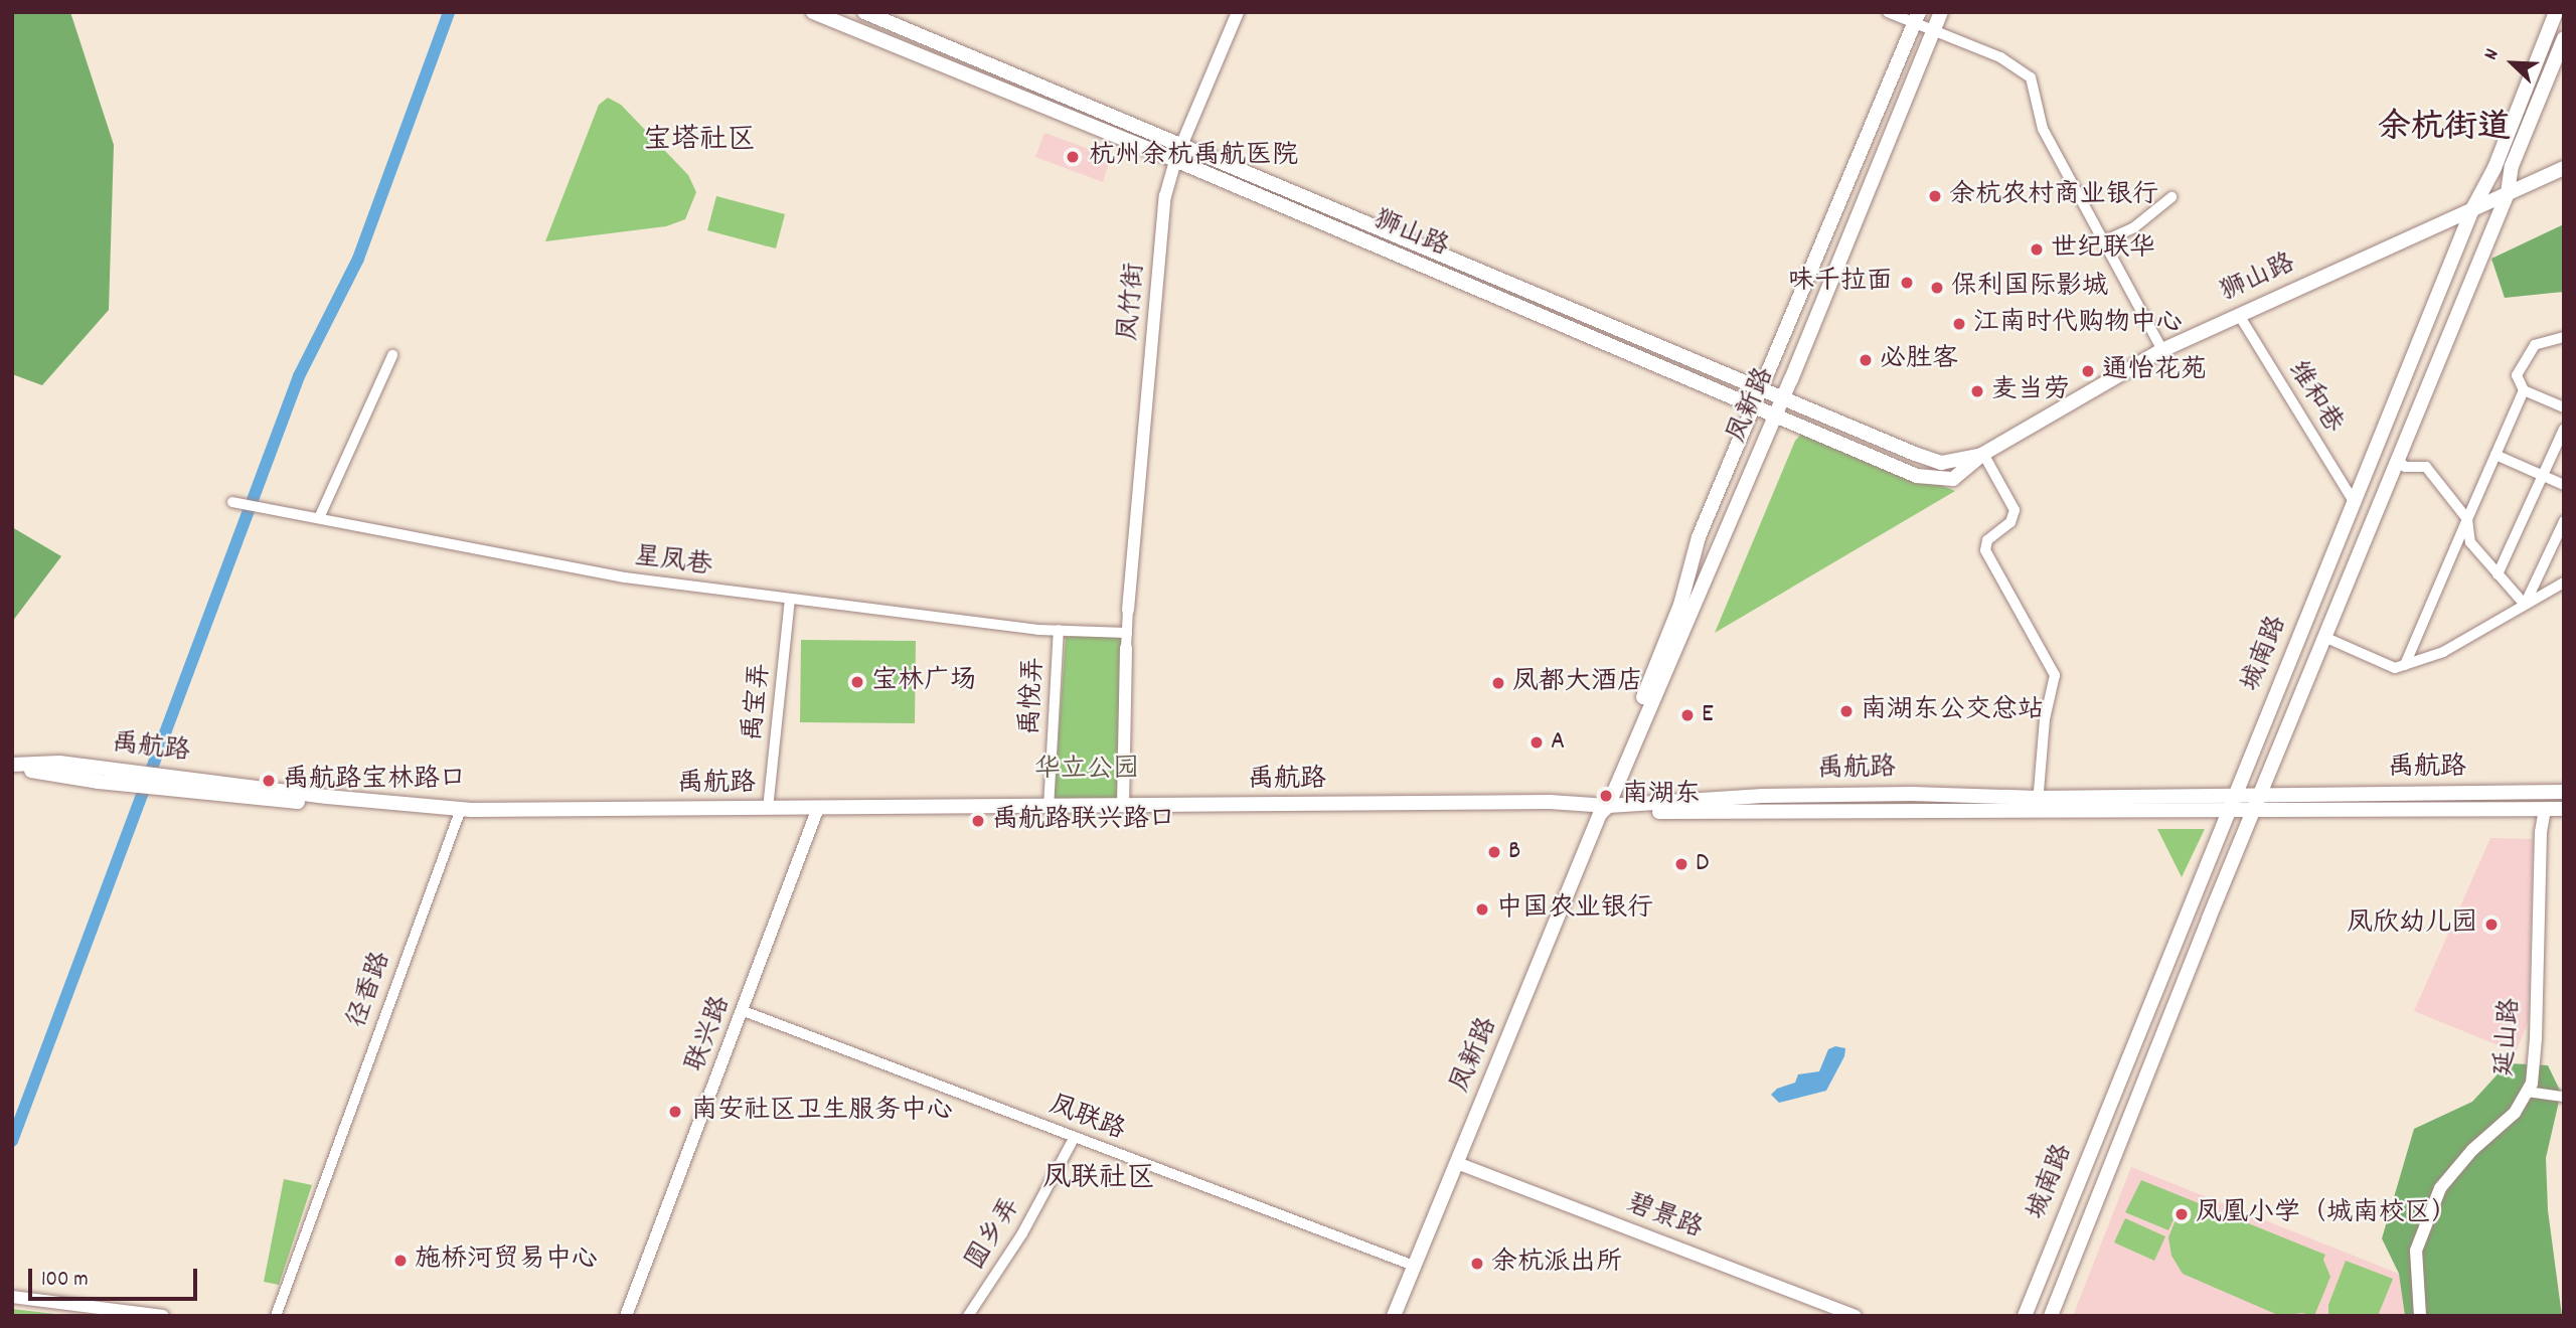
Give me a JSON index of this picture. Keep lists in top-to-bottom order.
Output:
{
  "streets": {
    "main road": [
      "狮山路",
      "凤新路",
      "城南路",
      "禹航路"
    ],
    "street": [
      "凤竹街",
      "维和巷",
      "星凤巷",
      "禹悦弄",
      "禹宝弄",
      "径香路",
      "联兴路",
      "延山路",
      "凤联路",
      "碧景路",
      "圆乡弄"
    ]
  },
  "crossings": [
    ["狮山路", "凤竹街"],
    ["狮山路", "维和巷"],
    ["狮山路", "凤新路"],
    ["狮山路", "城南路"],
    ["维和巷", "城南路"],
    ["凤新路", "禹航路"],
    ["凤新路", "凤联路"],
    ["凤新路", "碧景路"],
    ["星凤巷", "禹悦弄"],
    ["星凤巷", "禹宝弄"],
    ["城南路", "禹航路"],
    ["禹悦弄", "禹航路"],
    ["禹宝弄", "禹航路"],
    ["禹航路", "径香路"],
    ["禹航路", "联兴路"],
    ["禹航路", "延山路"],
    ["联兴路", "凤联路"],
    ["凤联路", "圆乡弄"]
  ],
  "districts": ["余杭街道", "宝塔社区", "凤联社区"],
  "parks": ["华立公园"],
  "places": [
    "杭州余杭禹航医院",
    "余杭农村商业银行",
    "世纪联华",
    "味千拉面",
    "保利国际影城",
    "江南时代购物中心",
    "必胜客",
    "通怡花苑",
    "麦当劳",
    "宝林广场",
    "凤都大酒店",
    "南湖东公交总站",
    "E",
    "A",
    "禹航路宝林路口",
    "南湖东",
    "禹航路联兴路口",
    "B",
    "D",
    "中国农业银行",
    "凤欣幼儿园",
    "南安社区卫生服务中心",
    "凤凰小学（城南校区）",
    "施桥河贸易中心",
    "余杭派出所"
  ],
  "scale_bar": "100 m",
  "north": "top left"
}
